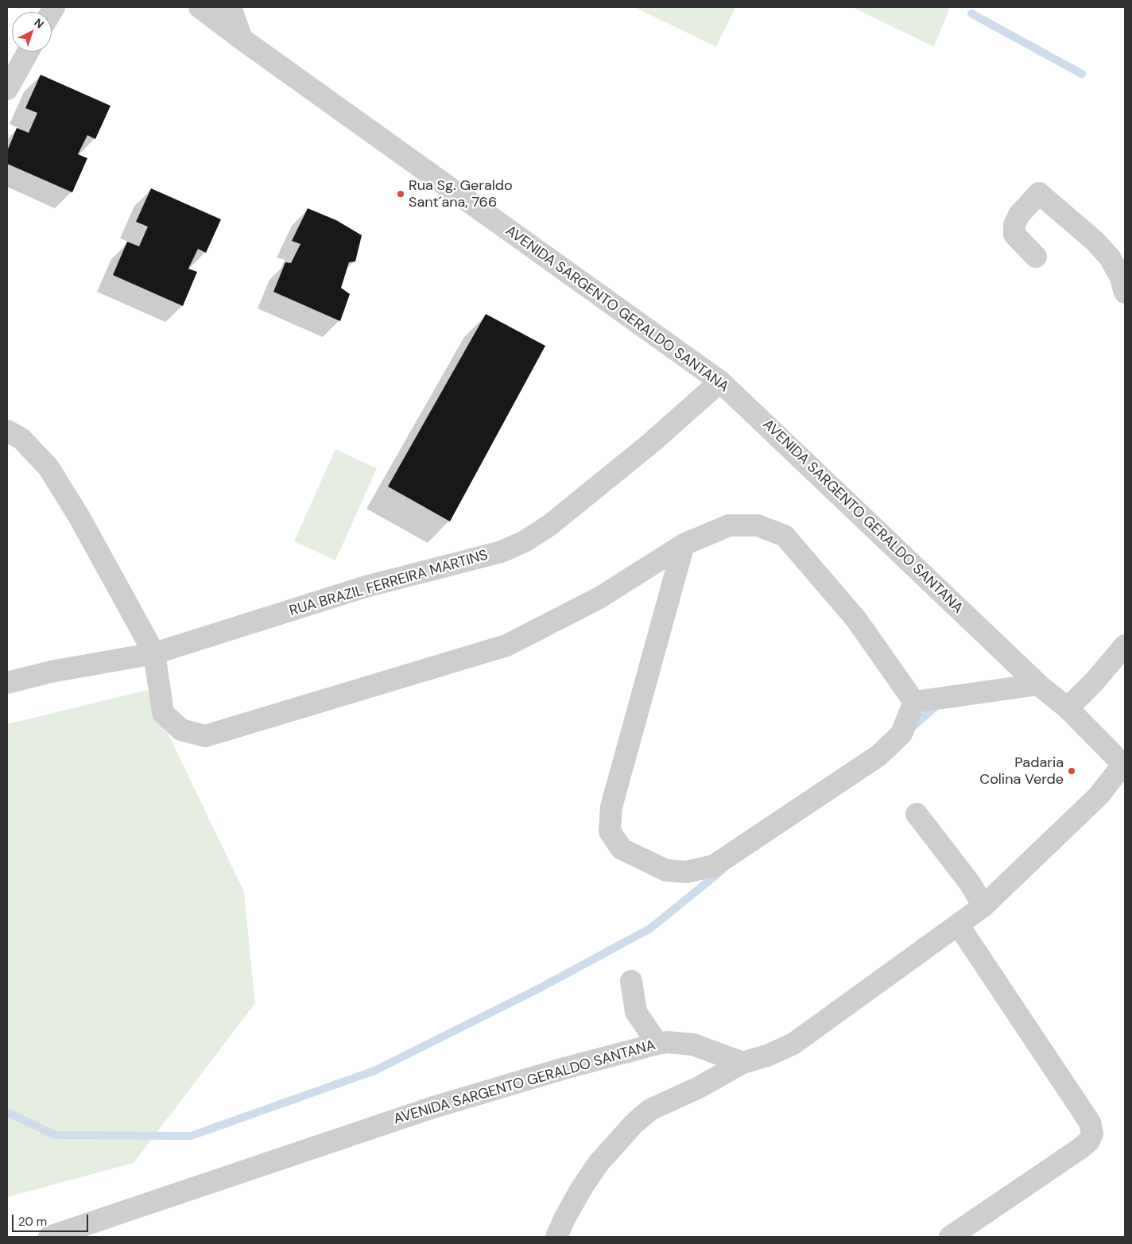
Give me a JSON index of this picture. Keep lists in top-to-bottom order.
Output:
{
  "streets": {
    "street": ["AVENIDA SARGENTO GERALDO SANTANA", "RUA BRAZIL FERREIRA MARTINS"]
  },
  "crossings": [
    ["AVENIDA SARGENTO GERALDO SANTANA", "RUA BRAZIL FERREIRA MARTINS"]
  ],
  "places": ["Rua Sg. Geraldo Sant´ana, 766", "Padaria Colina Verde"],
  "scale_bar": "20 m",
  "north": "top right"
}
